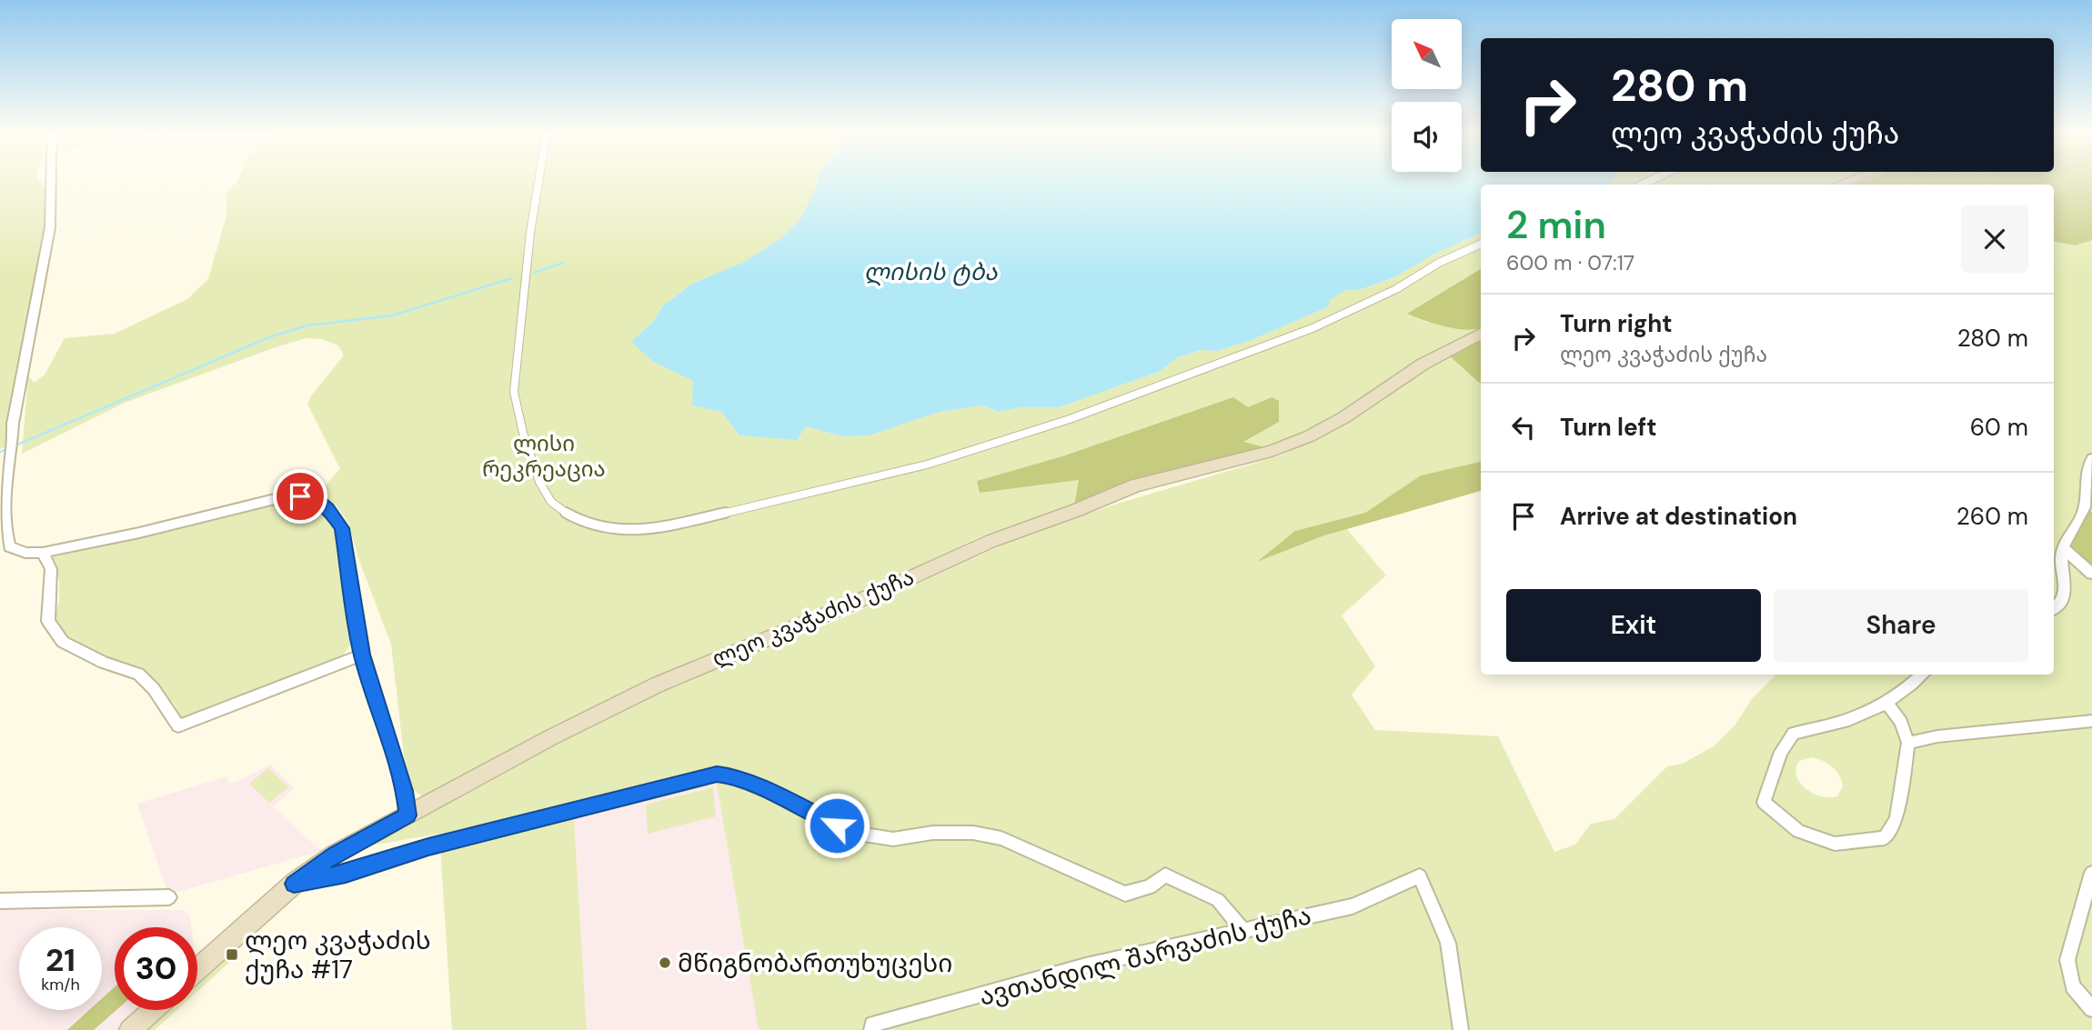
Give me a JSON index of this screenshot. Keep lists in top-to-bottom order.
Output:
{
  "streets": {
    "main road": ["ლეო კვაჭაძის ქუჩა"],
    "street": ["ავთანდილ შარვაძის ქუჩა"]
  },
  "water": ["ლისის ტბა"],
  "parks": ["ლისი რეკრეაცია"],
  "places": {
    "transit": ["ლეო კვაჭაძის ქუჩა #17"],
    "other": ["მწიგნობართუხუცესი"]
  },
  "north": "top left",
  "page": {
    "turn": ["280 m", "ლეო კვაჭაძის ქუჩა"],
    "heading": ["2 min", "600 m · 07:17"],
    "list": [
      {
        "name": "Turn right",
        "note": "ლეო კვაჭაძის ქუჩა",
        "value": "280 m"
      },
      {
        "name": "Turn left",
        "value": "60 m"
      },
      {
        "name": "Arrive at destination",
        "value": "260 m"
      }
    ],
    "buttons": ["Exit", "Share"],
    "speed": "21 km/h",
    "limit": "30"
  }
}
